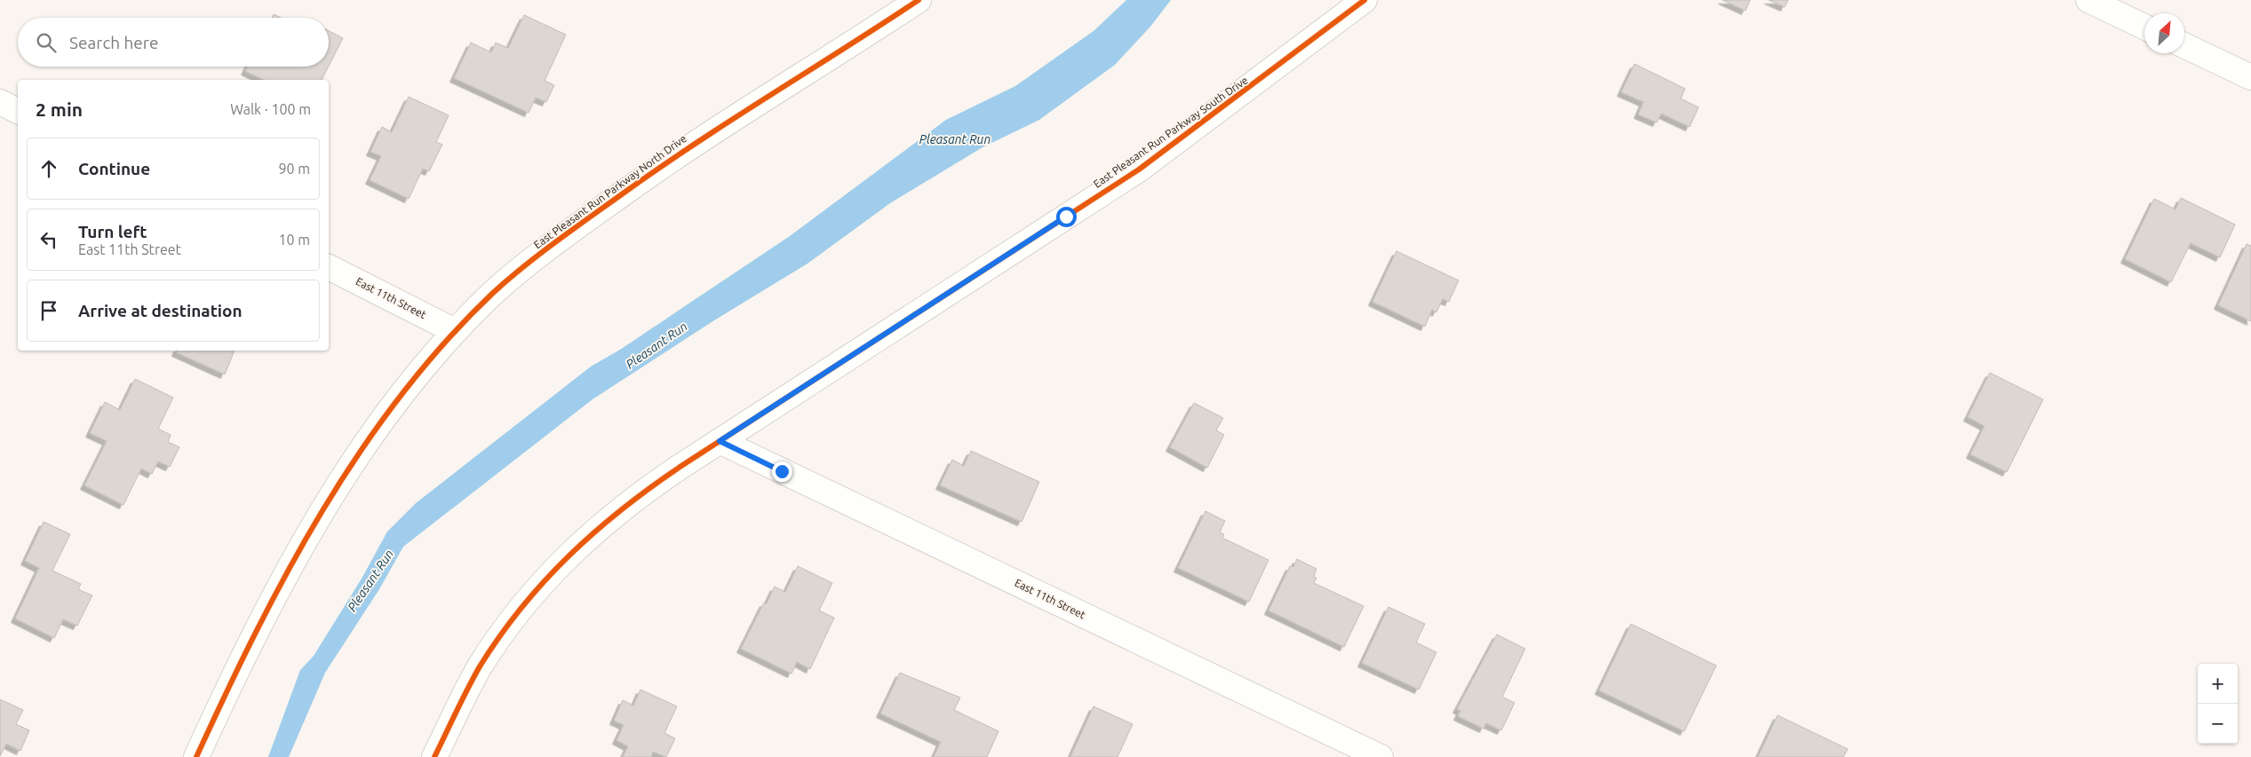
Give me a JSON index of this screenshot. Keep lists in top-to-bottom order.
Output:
{
  "streets": {
    "street": ["East Pleasant Run Parkway South Drive", "East Pleasant Run Parkway North Drive", "East 11th Street"]
  },
  "crossings": [
    ["East Pleasant Run Parkway South Drive", "East 11th Street"],
    ["East Pleasant Run Parkway North Drive", "East 11th Street"]
  ],
  "water": ["Pleasant Run"],
  "north": "top right",
  "page": {
    "search": "Search here",
    "heading": ["2 min", "Walk · 100 m"],
    "list": [
      ["Continue", "90 m"],
      ["Turn left", "East 11th Street", "10 m"],
      "Arrive at destination"
    ],
    "map_buttons": ["+", "−"]
  }
}
